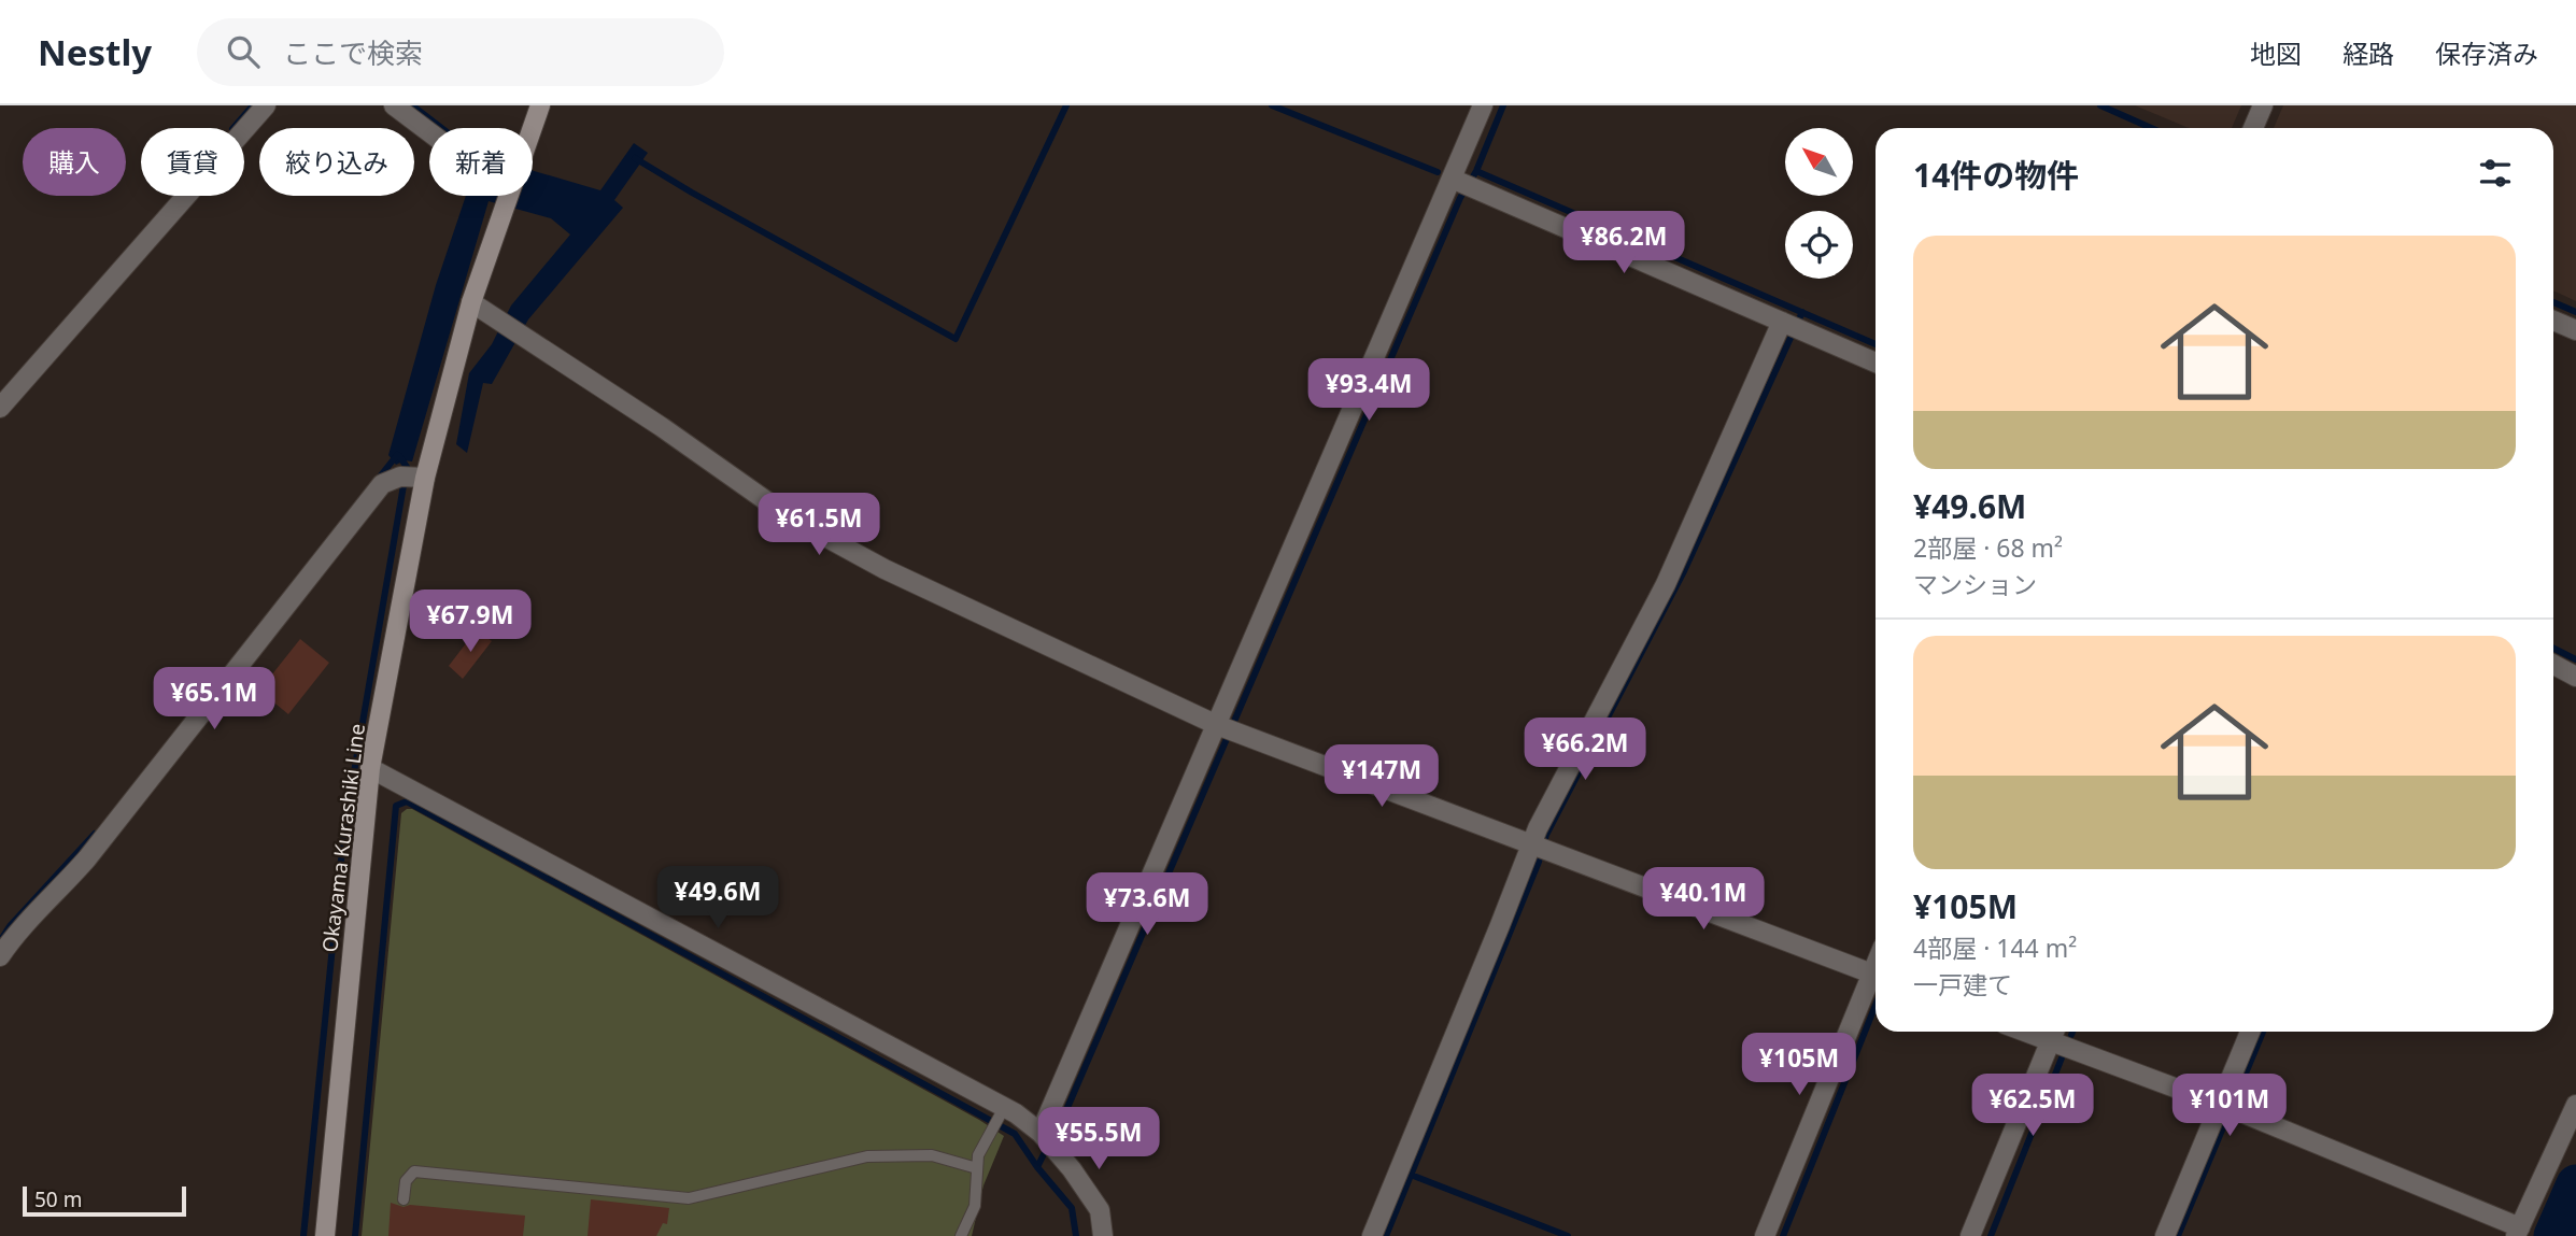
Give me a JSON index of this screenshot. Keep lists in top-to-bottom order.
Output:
{
  "streets": {
    "main road": ["Okayama Kurashiki Line"]
  },
  "scale_bar": "50 m",
  "north": "top left",
  "page": {
    "header": "Nestly",
    "search": "ここで検索",
    "nav": ["地図", "経路", "保存済み"],
    "chip": [
      "購入",
      "賃貸",
      "絞り込み",
      "新着"
    ],
    "heading": "14件の物件",
    "price": [
      "¥86.2M",
      "¥93.4M",
      "¥61.5M",
      "¥67.9M",
      "¥65.1M",
      "¥66.2M",
      "¥147M",
      "¥49.6M",
      "¥40.1M",
      "¥73.6M",
      "¥105M",
      "¥62.5M",
      "¥101M",
      "¥55.5M"
    ],
    "list": [
      {
        "name": "¥49.6M",
        "note": "2部屋 · 68 m² · マンション"
      },
      {
        "name": "¥105M",
        "note": "4部屋 · 144 m² · 一戸建て"
      }
    ],
    "scale": "50 m"
  }
}
